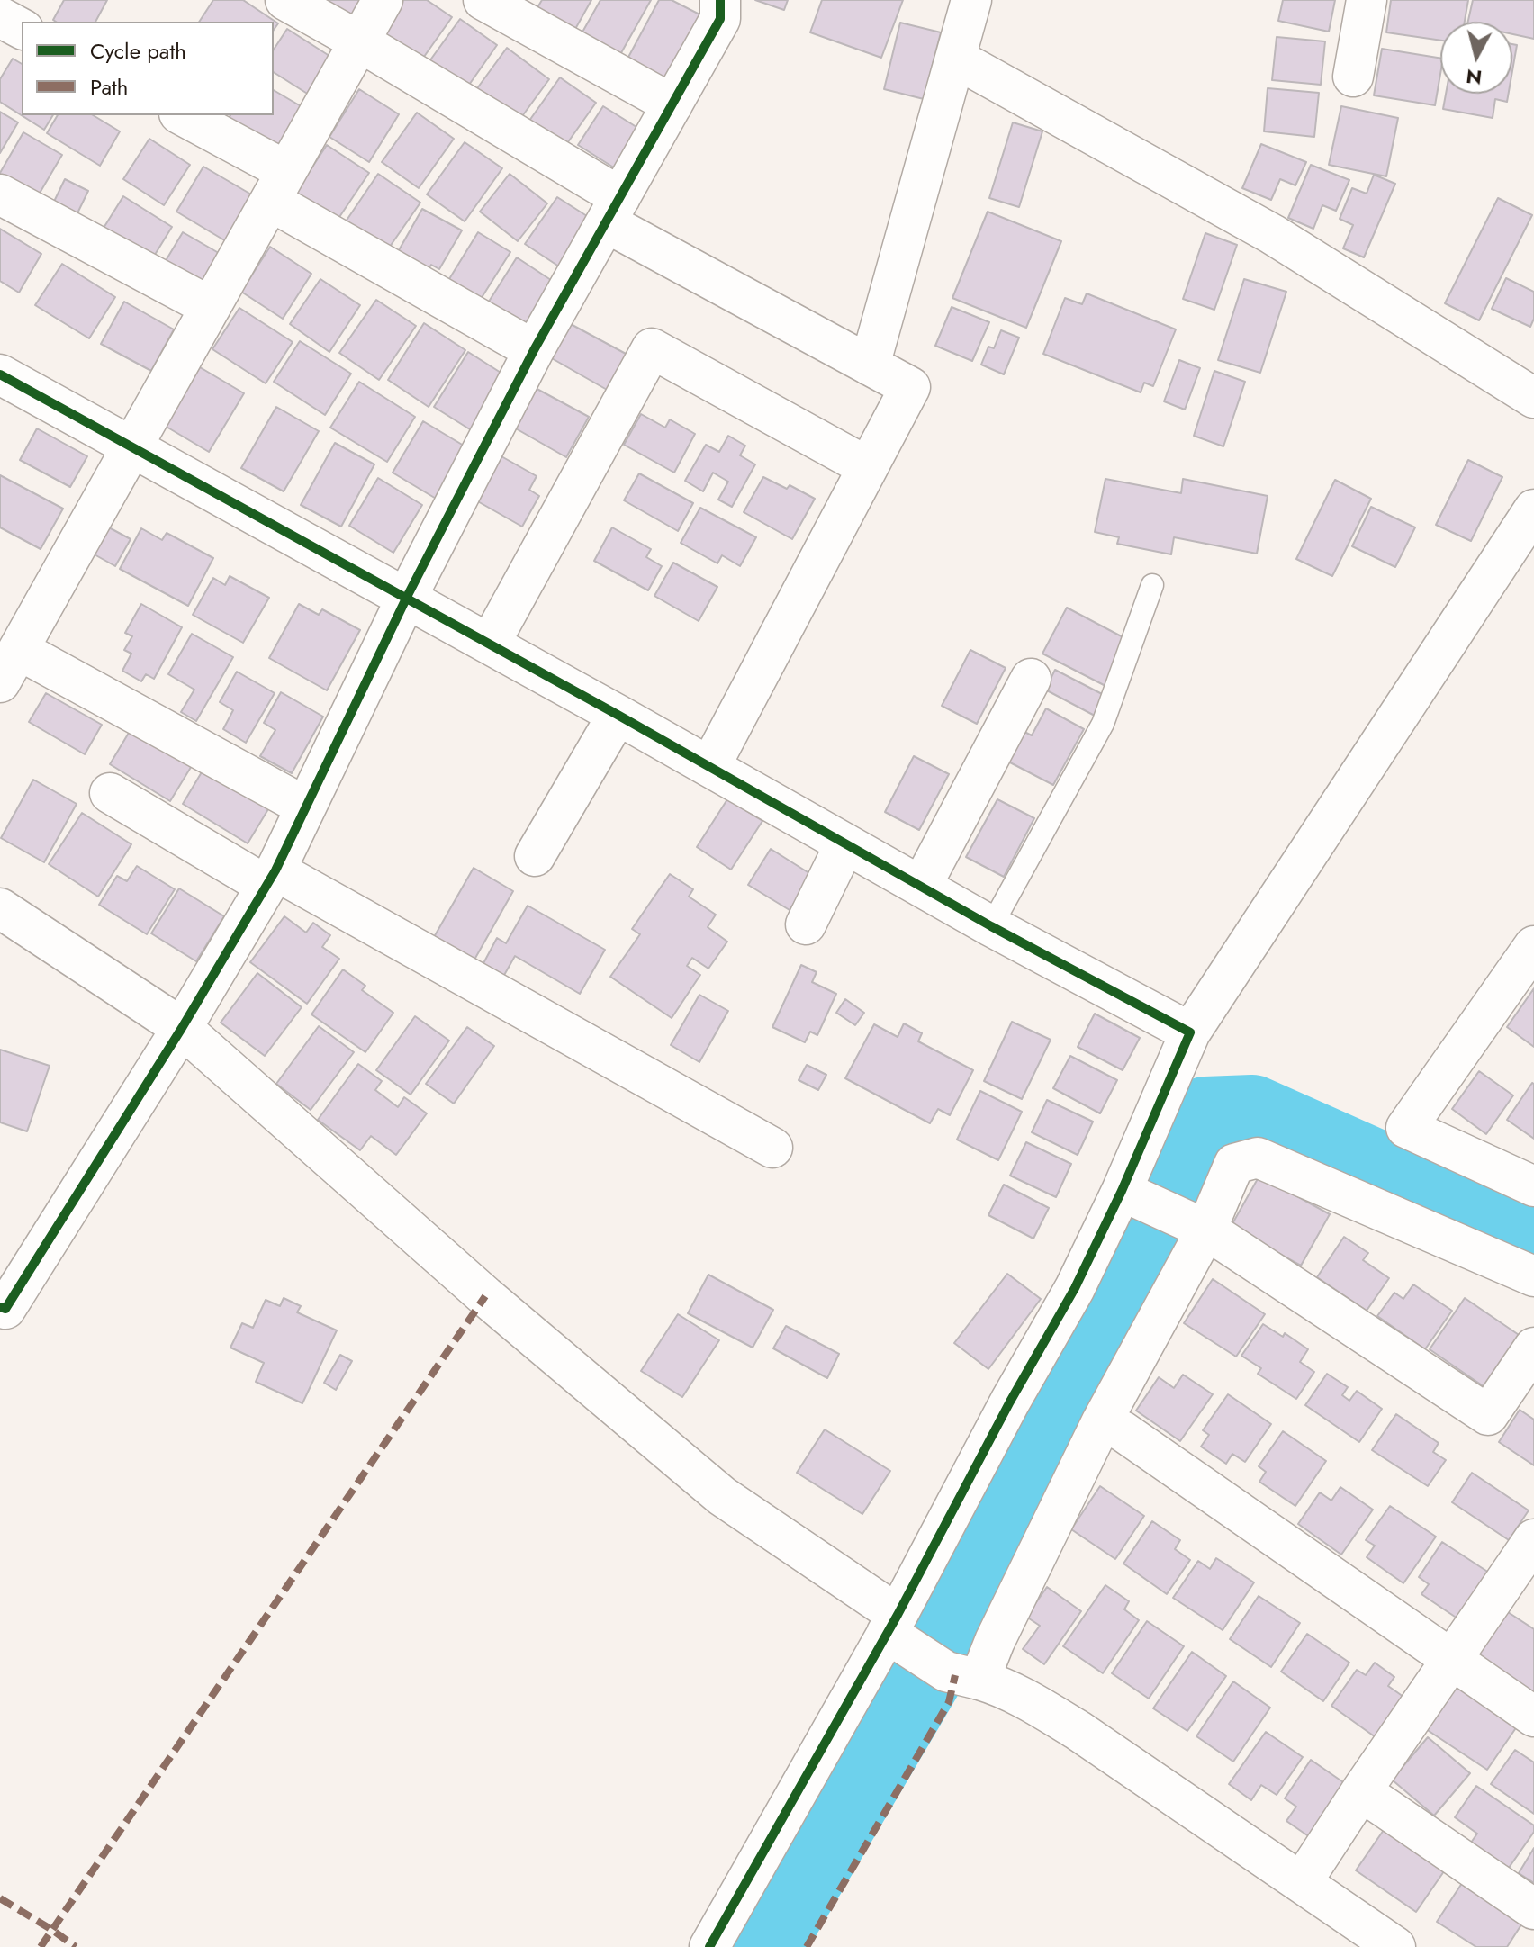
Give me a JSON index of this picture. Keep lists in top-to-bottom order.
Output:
{
  "legend": ["Cycle path", "Path"],
  "north": "bottom"
}
